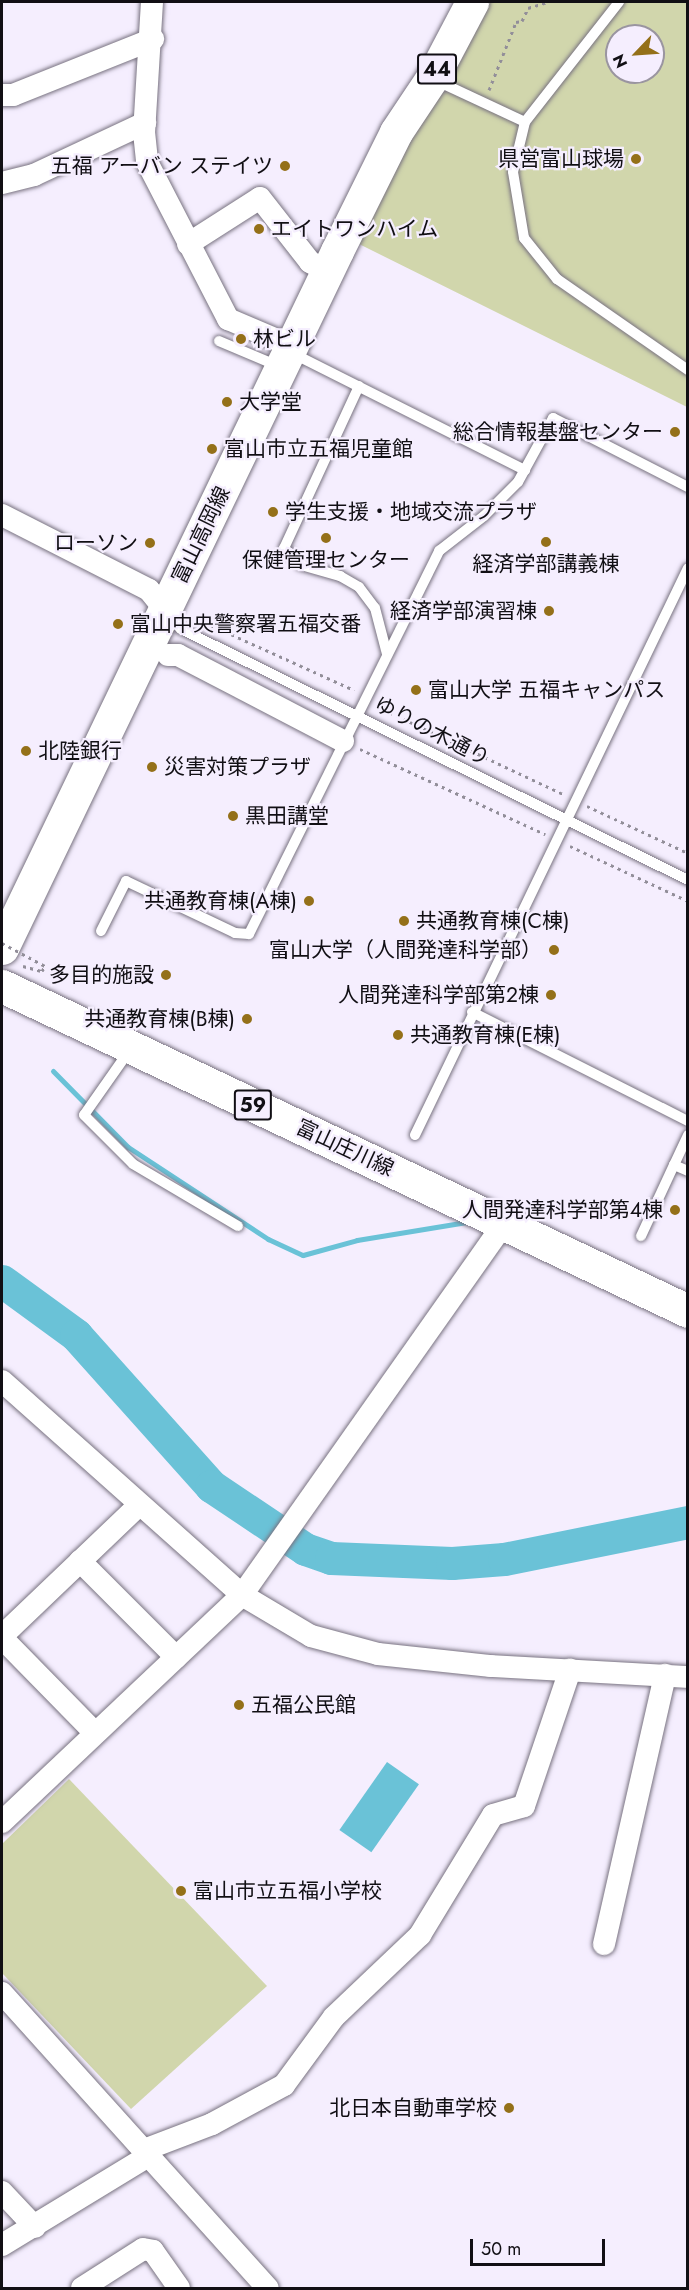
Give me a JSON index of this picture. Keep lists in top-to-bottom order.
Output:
{
  "streets": {
    "main road": [
      "44",
      "富山高岡線",
      "59",
      "富山庄川線"
    ],
    "lane": ["ゆりの木通り"]
  },
  "crossings": [
    ["44", "富山高岡線"],
    ["富山高岡線", "ゆりの木通り"],
    ["富山高岡線", "富山庄川線"]
  ],
  "places": [
    "県営富山球場",
    "五福 アーバン ステイツ",
    "エイトワンハイム",
    "林ビル",
    "大学堂",
    "総合情報基盤センター",
    "富山市立五福児童館",
    "学生支援・地域交流プラザ",
    "保健管理センター",
    "経済学部講義棟",
    "ローソン",
    "経済学部演習棟",
    "富山中央警察署五福交番",
    "富山大学 五福キャンパス",
    "北陸銀行",
    "災害対策プラザ",
    "黒田講堂",
    "共通教育棟(A棟)",
    "共通教育棟(C棟)",
    "富山大学（人間発達科学部）",
    "多目的施設",
    "人間発達科学部第2棟",
    "共通教育棟(B棟)",
    "共通教育棟(E棟)",
    "人間発達科学部第4棟",
    "五福公民館",
    "富山市立五福小学校",
    "北日本自動車学校"
  ],
  "scale_bar": "50 m",
  "north": "bottom left"
}
